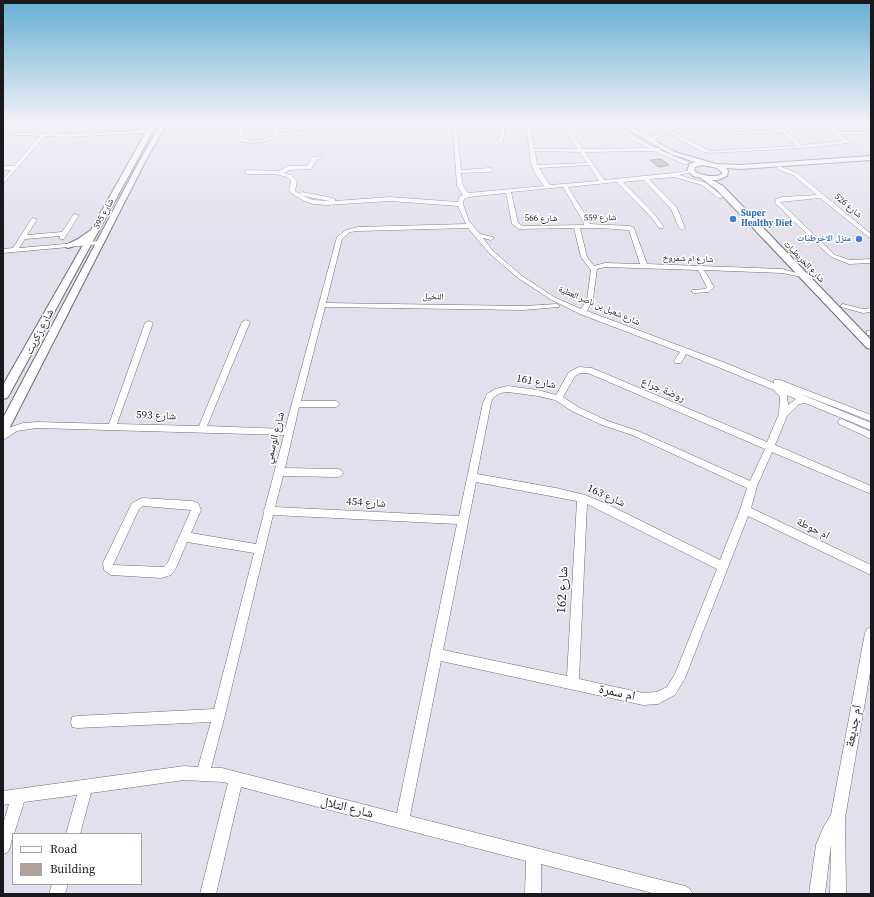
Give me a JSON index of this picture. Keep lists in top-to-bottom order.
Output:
{
  "streets": {
    "street": [
      "شارع 526",
      "شارع 595",
      "شارع 559",
      "شارع 566",
      "شارع ام شمروخ",
      "شارع الخريطيات",
      "النخيل",
      "شارع شعيل بن ناصر العطية",
      "شارع زكريت",
      "شارع 161",
      "روضة جراع",
      "شارع 593",
      "شارع الوسمي",
      "شارع 163",
      "شارع 454",
      "ام حوطة",
      "شارع 162",
      "ام سمرة",
      "ام جديعة",
      "شارع التلال"
    ]
  },
  "crossings": [
    ["شارع 595", "شارع زكريت"],
    ["شارع 559", "شارع 566"],
    ["شارع 559", "شارع ام شمروخ"],
    ["شارع ام شمروخ", "شارع الخريطيات"],
    ["النخيل", "شارع شعيل بن ناصر العطية"],
    ["النخيل", "شارع الوسمي"],
    ["شارع شعيل بن ناصر العطية", "شارع الوسمي"],
    ["شارع شعيل بن ناصر العطية", "ام سمرة"],
    ["شارع 161", "روضة جراع"],
    ["شارع 161", "شارع 163"],
    ["شارع 161", "شارع 454"],
    ["شارع 161", "ام سمرة"],
    ["روضة جراع", "ام سمرة"],
    ["شارع 593", "شارع الوسمي"],
    ["شارع الوسمي", "شارع 454"],
    ["شارع الوسمي", "شارع التلال"],
    ["شارع 163", "شارع 162"],
    ["شارع 163", "ام سمرة"],
    ["ام حوطة", "ام سمرة"],
    ["شارع 162", "ام سمرة"]
  ],
  "places": ["Super Healthy Diet", "منزل الاخرطيات"],
  "legend": ["Road", "Building"]
}
